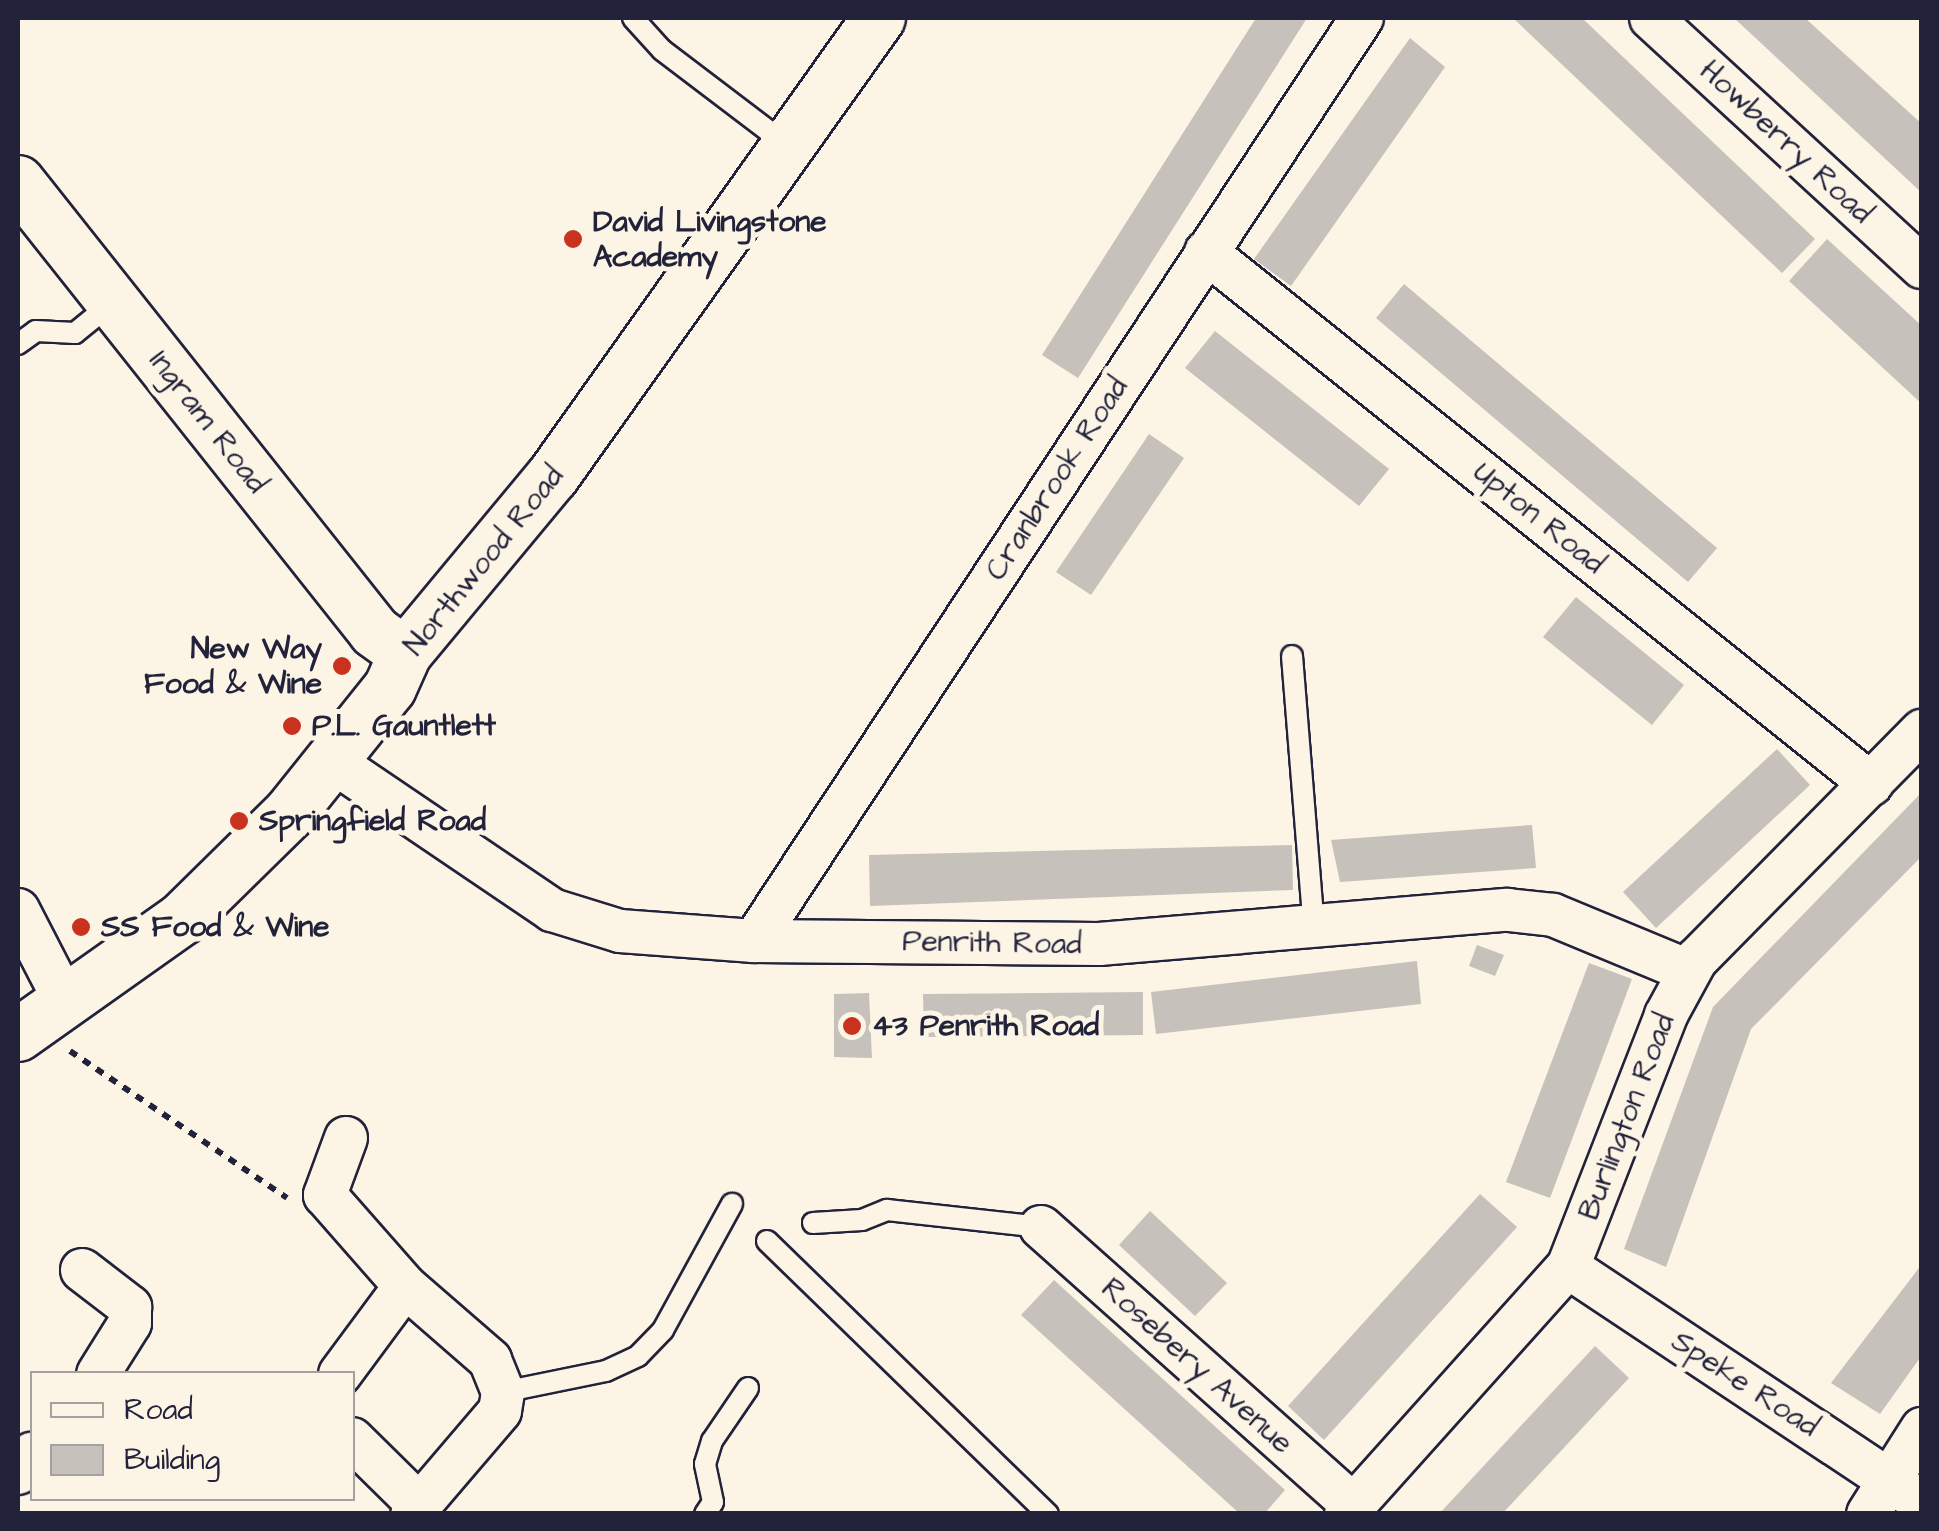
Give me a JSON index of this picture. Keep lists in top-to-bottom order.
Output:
{
  "streets": {
    "street": [
      "Howberry Road",
      "Ingram Road",
      "Cranbrook Road",
      "Upton Road",
      "Northwood Road",
      "Penrith Road",
      "Burlington Road",
      "Rosebery Avenue",
      "Speke Road"
    ]
  },
  "crossings": [
    ["Ingram Road", "Northwood Road"],
    ["Cranbrook Road", "Upton Road"],
    ["Cranbrook Road", "Penrith Road"],
    ["Upton Road", "Burlington Road"],
    ["Northwood Road", "Penrith Road"],
    ["Penrith Road", "Burlington Road"],
    ["Burlington Road", "Rosebery Avenue"],
    ["Burlington Road", "Speke Road"]
  ],
  "places": [
    "David Livingstone Academy",
    "New Way Food & Wine",
    "P.L. Gauntlett",
    "Springfield Road",
    "SS Food & Wine",
    "43 Penrith Road"
  ],
  "legend": ["Road", "Building"]
}
